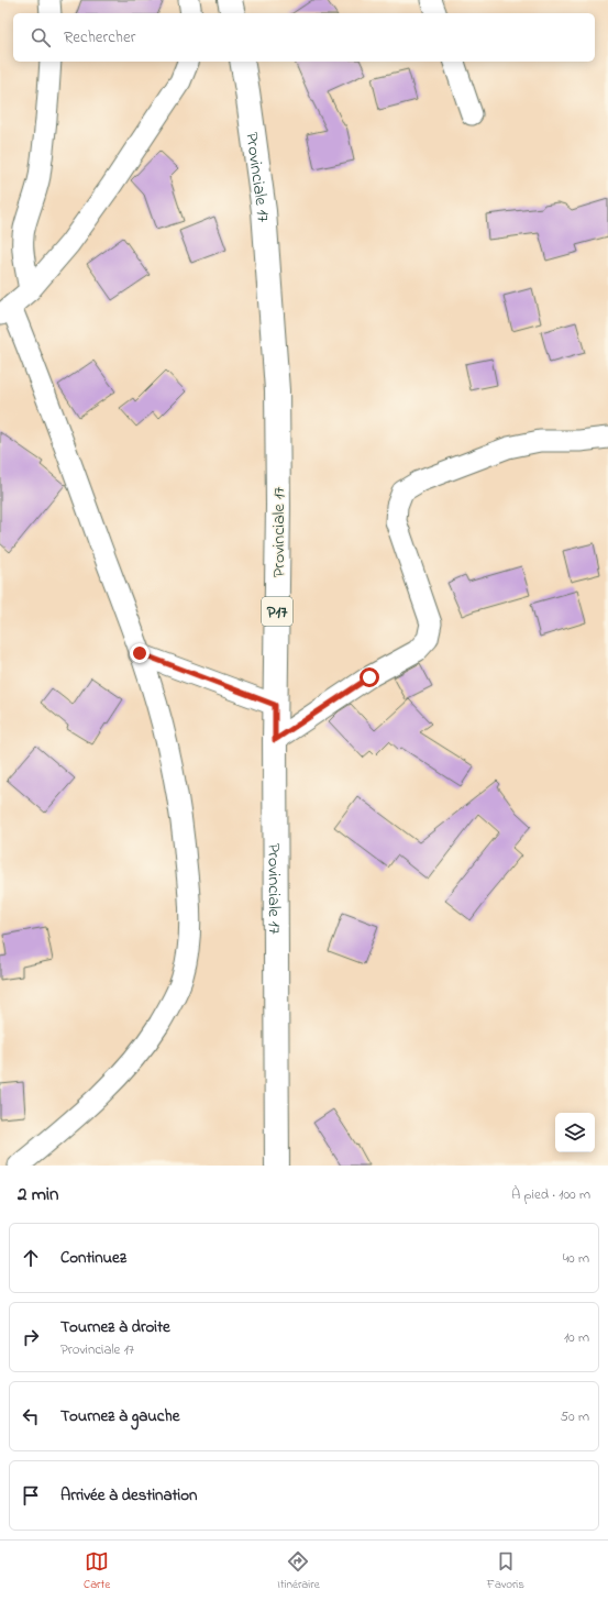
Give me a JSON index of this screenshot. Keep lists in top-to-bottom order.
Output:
{
  "streets": {
    "main road": ["Provinciale 17", "P17"]
  },
  "page": {
    "search": "Rechercher",
    "heading": ["2 min", "À pied · 100 m"],
    "list": [
      ["Continuez", "40 m"],
      ["Tournez à droite", "Provinciale 17", "10 m"],
      ["Tournez à gauche", "50 m"],
      "Arrivée à destination"
    ],
    "nav": ["Carte", "Itinéraire", "Favoris"]
  }
}
